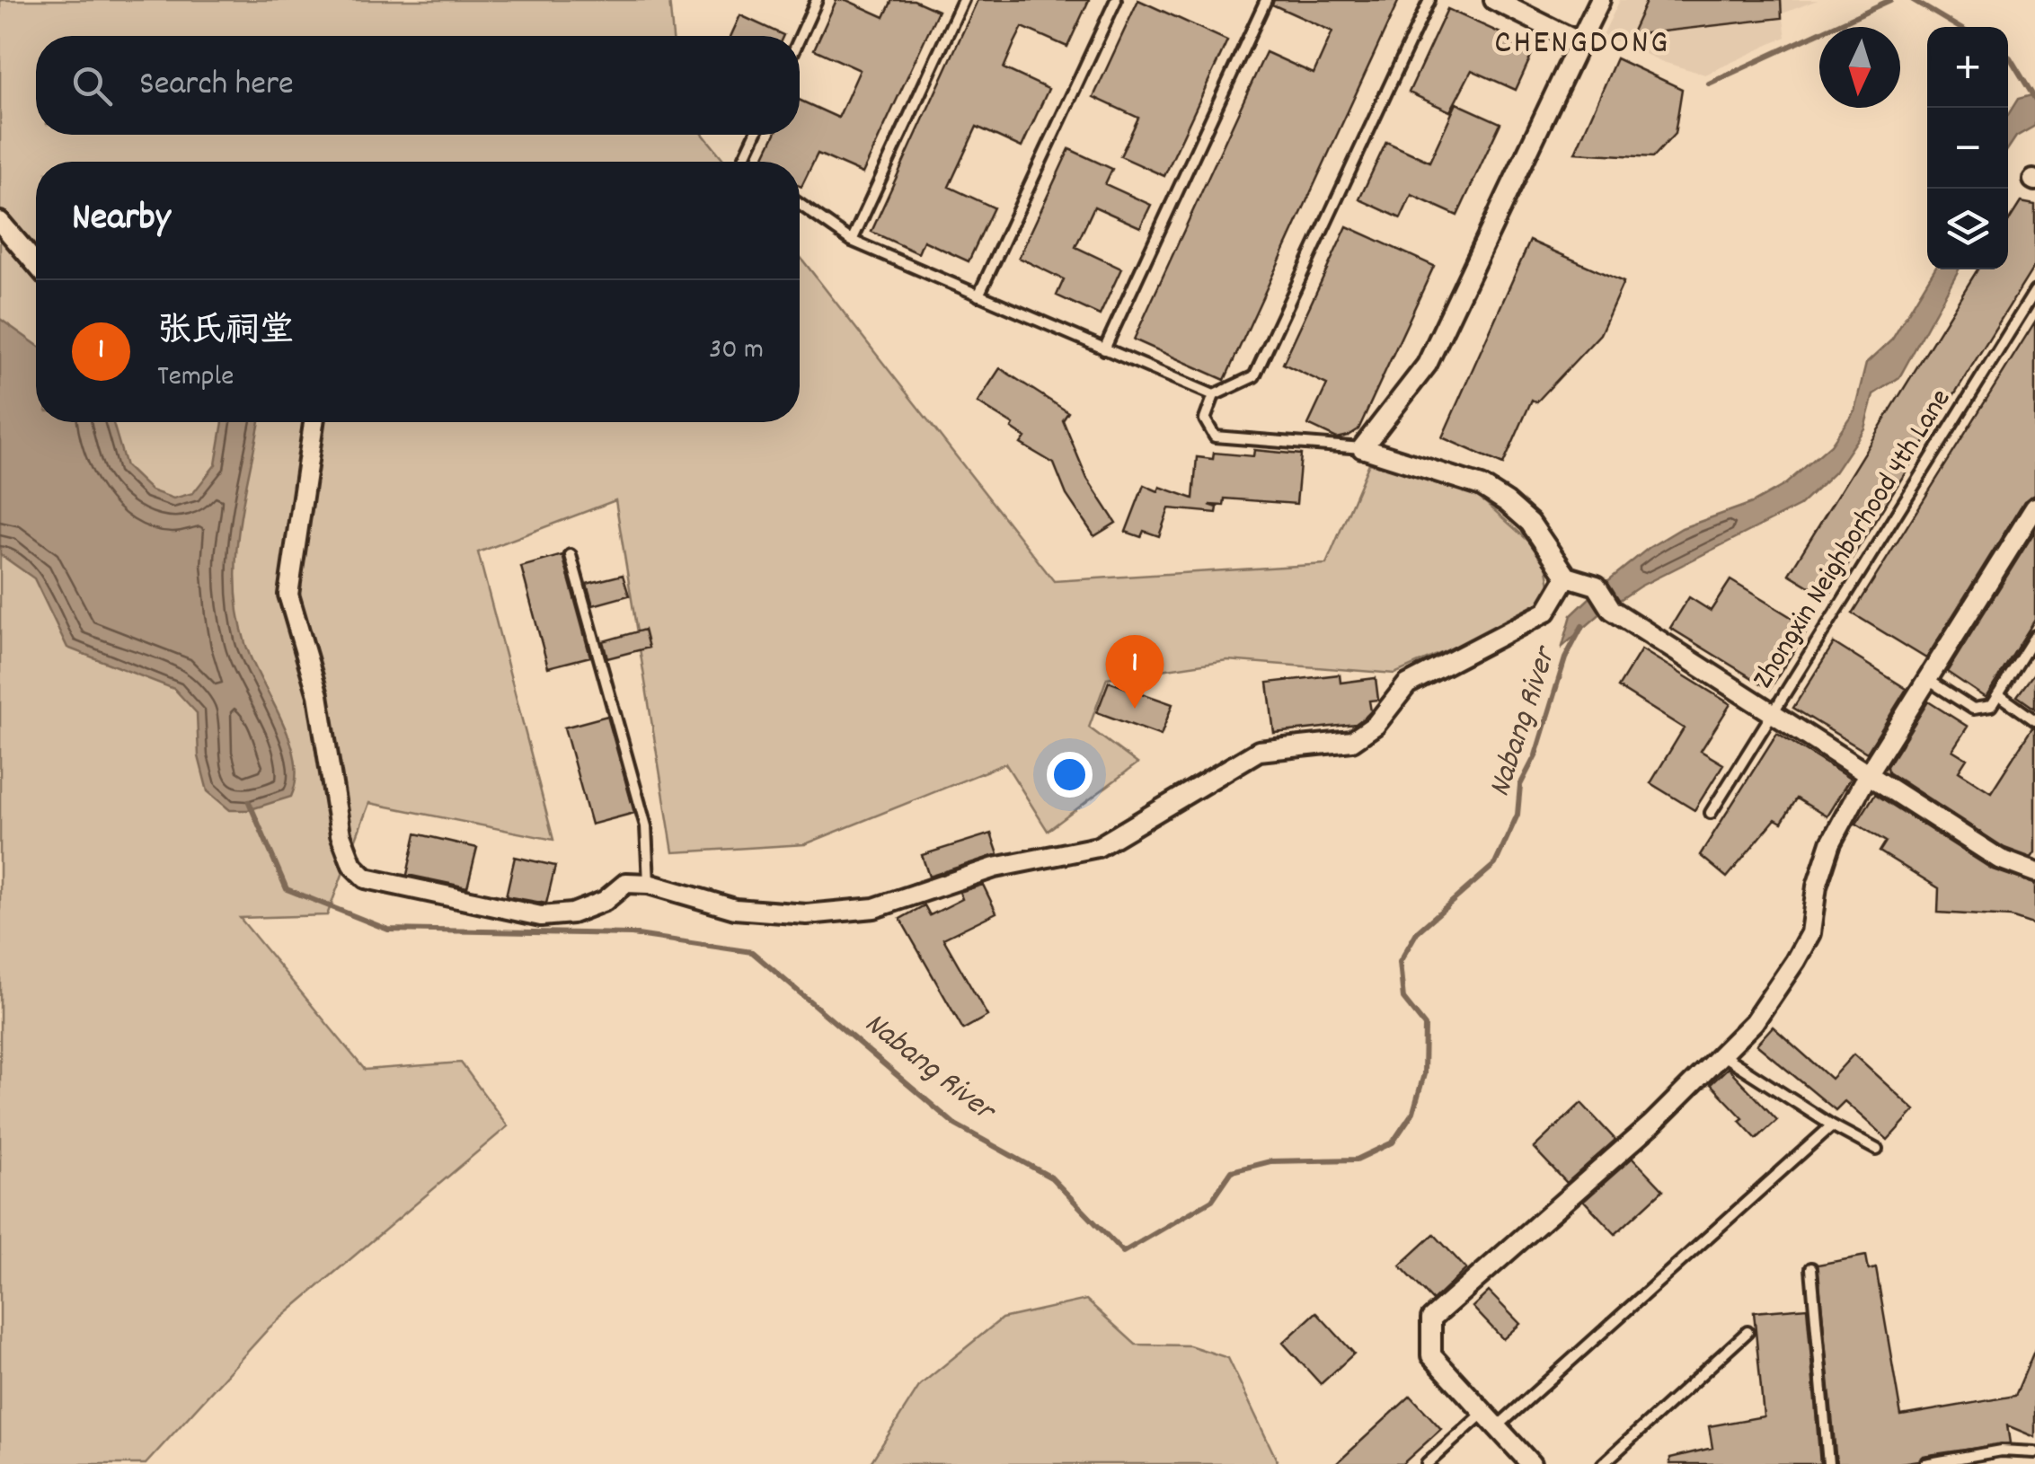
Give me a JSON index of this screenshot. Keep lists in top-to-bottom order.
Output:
{
  "streets": {
    "lane": ["Zhongxin Neighborhood 4th Lane"]
  },
  "districts": ["CHENGDONG"],
  "water": ["Nabang River"],
  "north": "bottom",
  "page": {
    "map_buttons": ["+", "−"],
    "search": "Search here",
    "heading": "Nearby",
    "list": [
      {
        "mark": "1",
        "name": "张氏祠堂",
        "note": "Temple",
        "value": "30 m"
      }
    ],
    "pins": "1"
  }
}
